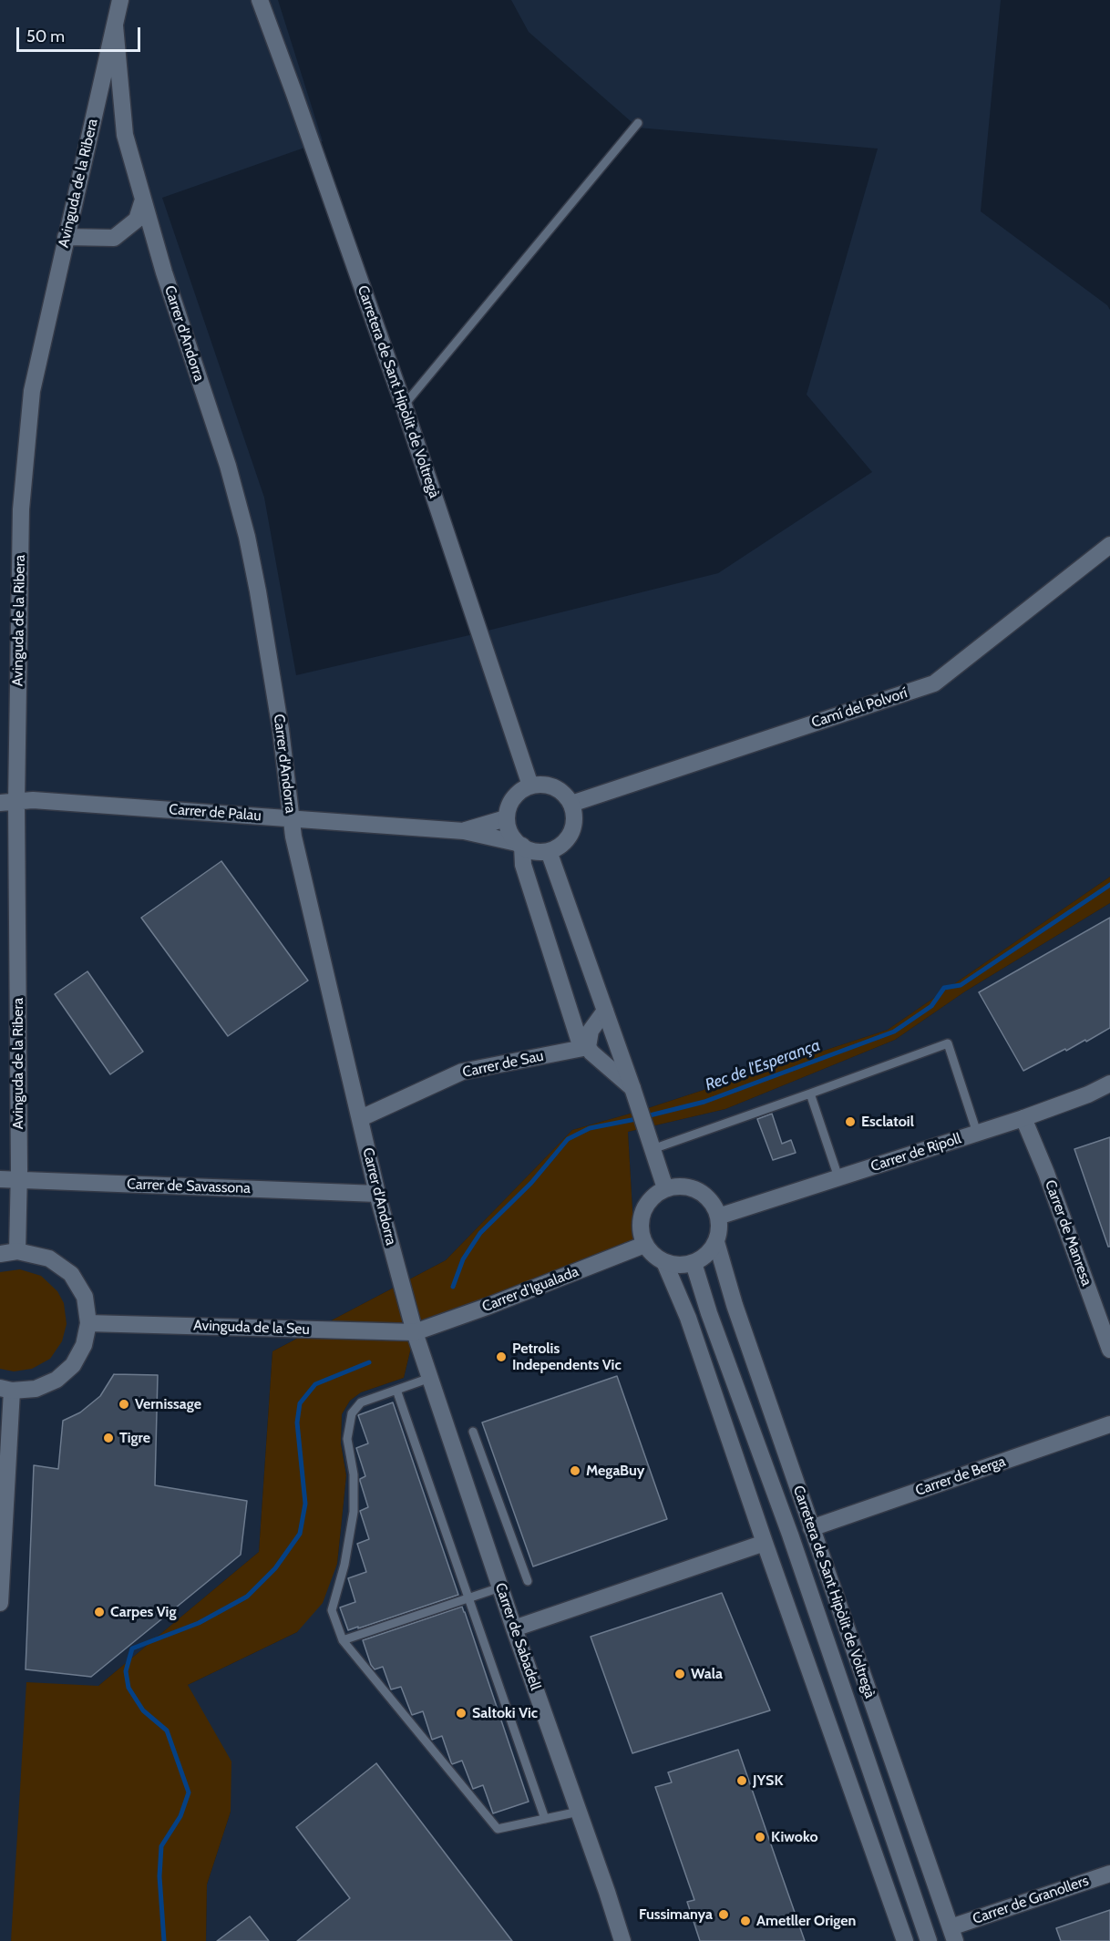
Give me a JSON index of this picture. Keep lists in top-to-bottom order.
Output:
{
  "streets": {
    "street": [
      "Avinguda de la Ribera",
      "Carrer d'Andorra",
      "Carretera de Sant Hipòlit de Voltregà",
      "Camí del Polvorí",
      "Carrer de Palau",
      "Carrer de Sau",
      "Carrer de Ripoll",
      "Carrer de Savassona",
      "Carrer de Manresa",
      "Carrer d'Igualada",
      "Avinguda de la Seu",
      "Carrer de Berga",
      "Carrer de Sabadell",
      "Carrer de Granollers"
    ]
  },
  "crossings": [
    ["Avinguda de la Ribera", "Carrer d'Andorra"],
    ["Avinguda de la Ribera", "Carrer de Palau"],
    ["Avinguda de la Ribera", "Carrer de Savassona"],
    ["Carrer d'Andorra", "Carrer de Palau"],
    ["Carrer d'Andorra", "Carrer de Sau"],
    ["Carrer d'Andorra", "Carrer de Savassona"],
    ["Carrer d'Andorra", "Carrer d'Igualada"],
    ["Carrer d'Andorra", "Avinguda de la Seu"],
    ["Carrer d'Andorra", "Carrer de Sabadell"],
    ["Carretera de Sant Hipòlit de Voltregà", "Camí del Polvorí"],
    ["Carretera de Sant Hipòlit de Voltregà", "Carrer de Palau"],
    ["Carretera de Sant Hipòlit de Voltregà", "Carrer de Ripoll"],
    ["Carretera de Sant Hipòlit de Voltregà", "Carrer d'Igualada"],
    ["Carretera de Sant Hipòlit de Voltregà", "Carrer de Berga"],
    ["Carretera de Sant Hipòlit de Voltregà", "Carrer de Granollers"],
    ["Camí del Polvorí", "Carrer de Palau"],
    ["Carrer de Ripoll", "Carrer de Manresa"],
    ["Carrer de Ripoll", "Carrer d'Igualada"],
    ["Carrer d'Igualada", "Avinguda de la Seu"],
    ["Carrer d'Igualada", "Carrer de Sabadell"],
    ["Avinguda de la Seu", "Carrer de Sabadell"]
  ],
  "water": ["Rec de l'Esperança"],
  "places": [
    "Esclatoil",
    "Petrolis Independents Vic",
    "Vernissage",
    "Tigre",
    "MegaBuy",
    "Carpes Vig",
    "Wala",
    "Saltoki Vic",
    "JYSK",
    "Kiwoko",
    "Fussimanya",
    "Ametller Origen"
  ],
  "scale_bar": "50 m"
}
